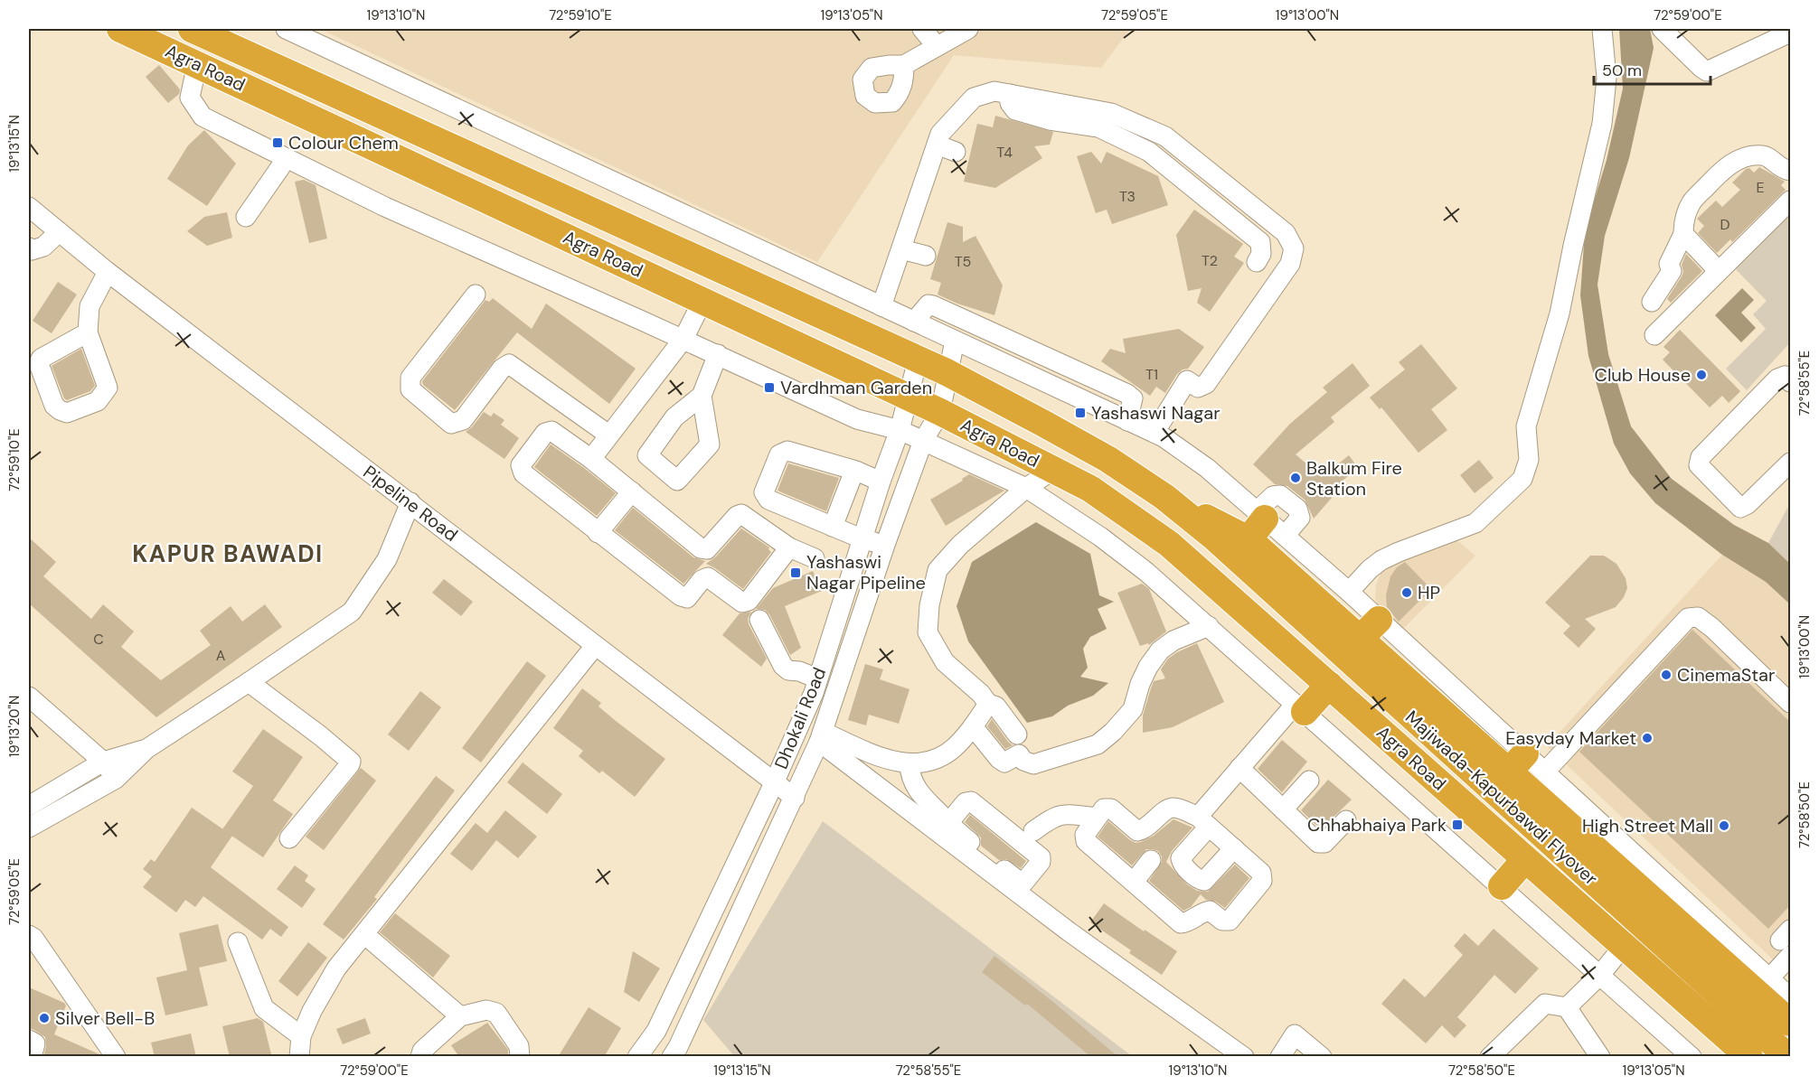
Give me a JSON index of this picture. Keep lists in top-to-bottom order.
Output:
{
  "streets": {
    "highway": ["Agra Road", "Majiwada-Kapurbawdi Flyover"],
    "street": ["Pipeline Road", "Dhokali Road"]
  },
  "crossings": [
    ["Agra Road", "Dhokali Road"],
    ["Agra Road", "Majiwada-Kapurbawdi Flyover"],
    ["Pipeline Road", "Dhokali Road"]
  ],
  "districts": ["KAPUR BAWADI"],
  "places": {
    "transit": [
      "Colour Chem",
      "Vardhman Garden",
      "Yashaswi Nagar",
      "Yashaswi Nagar Pipeline",
      "Chhabhaiya Park"
    ],
    "other": [
      "Club House",
      "Balkum Fire Station",
      "HP",
      "CinemaStar",
      "Easyday Market",
      "High Street Mall",
      "Silver Bell-B"
    ]
  },
  "house_numbers": [
    "T4",
    "E",
    "T3",
    "D",
    "T2",
    "T5",
    "T1",
    "C",
    "A"
  ],
  "scale_bar": "50 m",
  "coordinates": [
    "19°13'10\"N",
    "72°59'10\"E",
    "19°13'05\"N",
    "72°59'05\"E",
    "19°13'00\"N",
    "72°59'00\"E",
    "19°13'15\"N",
    "72°58'55\"E",
    "19°13'20\"N",
    "72°58'50\"E"
  ]
}
